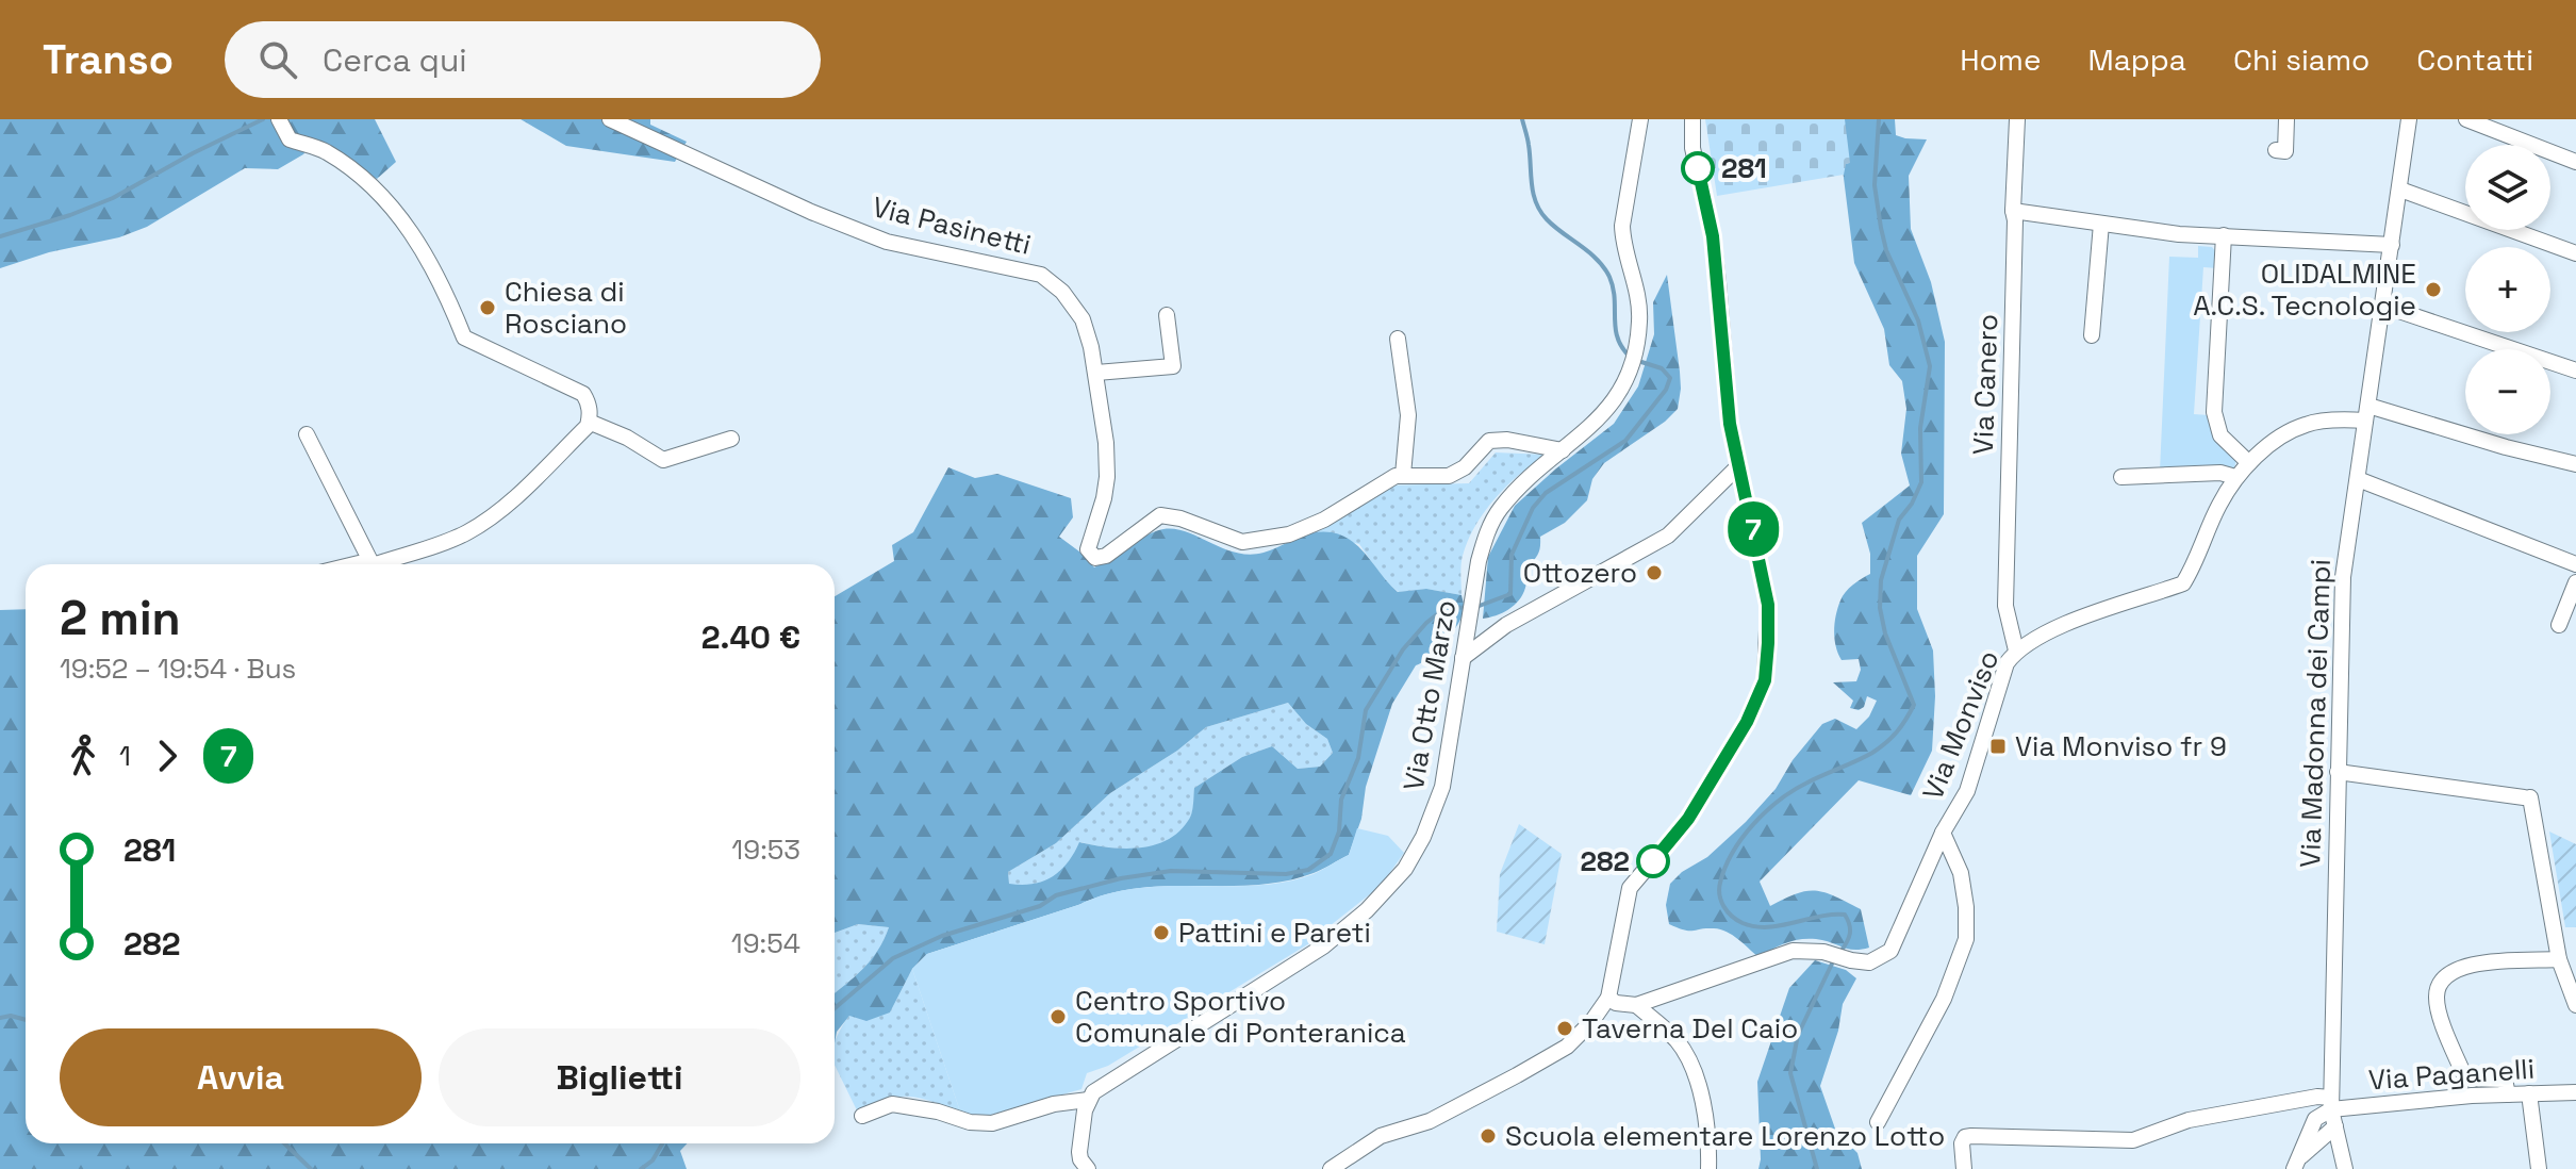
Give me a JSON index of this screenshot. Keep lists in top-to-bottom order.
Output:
{
  "streets": {
    "street": [
      "Via Pasinetti",
      "Via Canero",
      "Via Otto Marzo",
      "Via Madonna dei Campi",
      "Via Monviso",
      "Via Paganelli"
    ]
  },
  "crossings": [
    ["Via Pasinetti", "Via Otto Marzo"],
    ["Via Canero", "Via Monviso"],
    ["Via Madonna dei Campi", "Via Monviso"],
    ["Via Madonna dei Campi", "Via Paganelli"]
  ],
  "places": {
    "other": [
      "281",
      "OLIDALMINE A.C.S. Tecnologie",
      "Chiesa di Rosciano",
      "Ottozero",
      "282",
      "Pattini e Pareti",
      "Centro Sportivo Comunale di Ponteranica",
      "Taverna Del Caio",
      "Scuola elementare Lorenzo Lotto"
    ],
    "transit": ["Via Monviso fr 9"]
  },
  "lines": ["bus line 7"],
  "page": {
    "header": "Transo",
    "search": "Cerca qui",
    "nav": [
      "Home",
      "Mappa",
      "Chi siamo",
      "Contatti"
    ],
    "on_map": "7",
    "map_buttons": ["+", "−"],
    "heading": ["2 min", "19:52 – 19:54 · Bus", "2.40 €"],
    "legs": ["1", "7"],
    "list": [
      {
        "name": "281",
        "value": "19:53"
      },
      {
        "name": "282",
        "value": "19:54"
      }
    ],
    "buttons": ["Avvia", "Biglietti"]
  }
}
